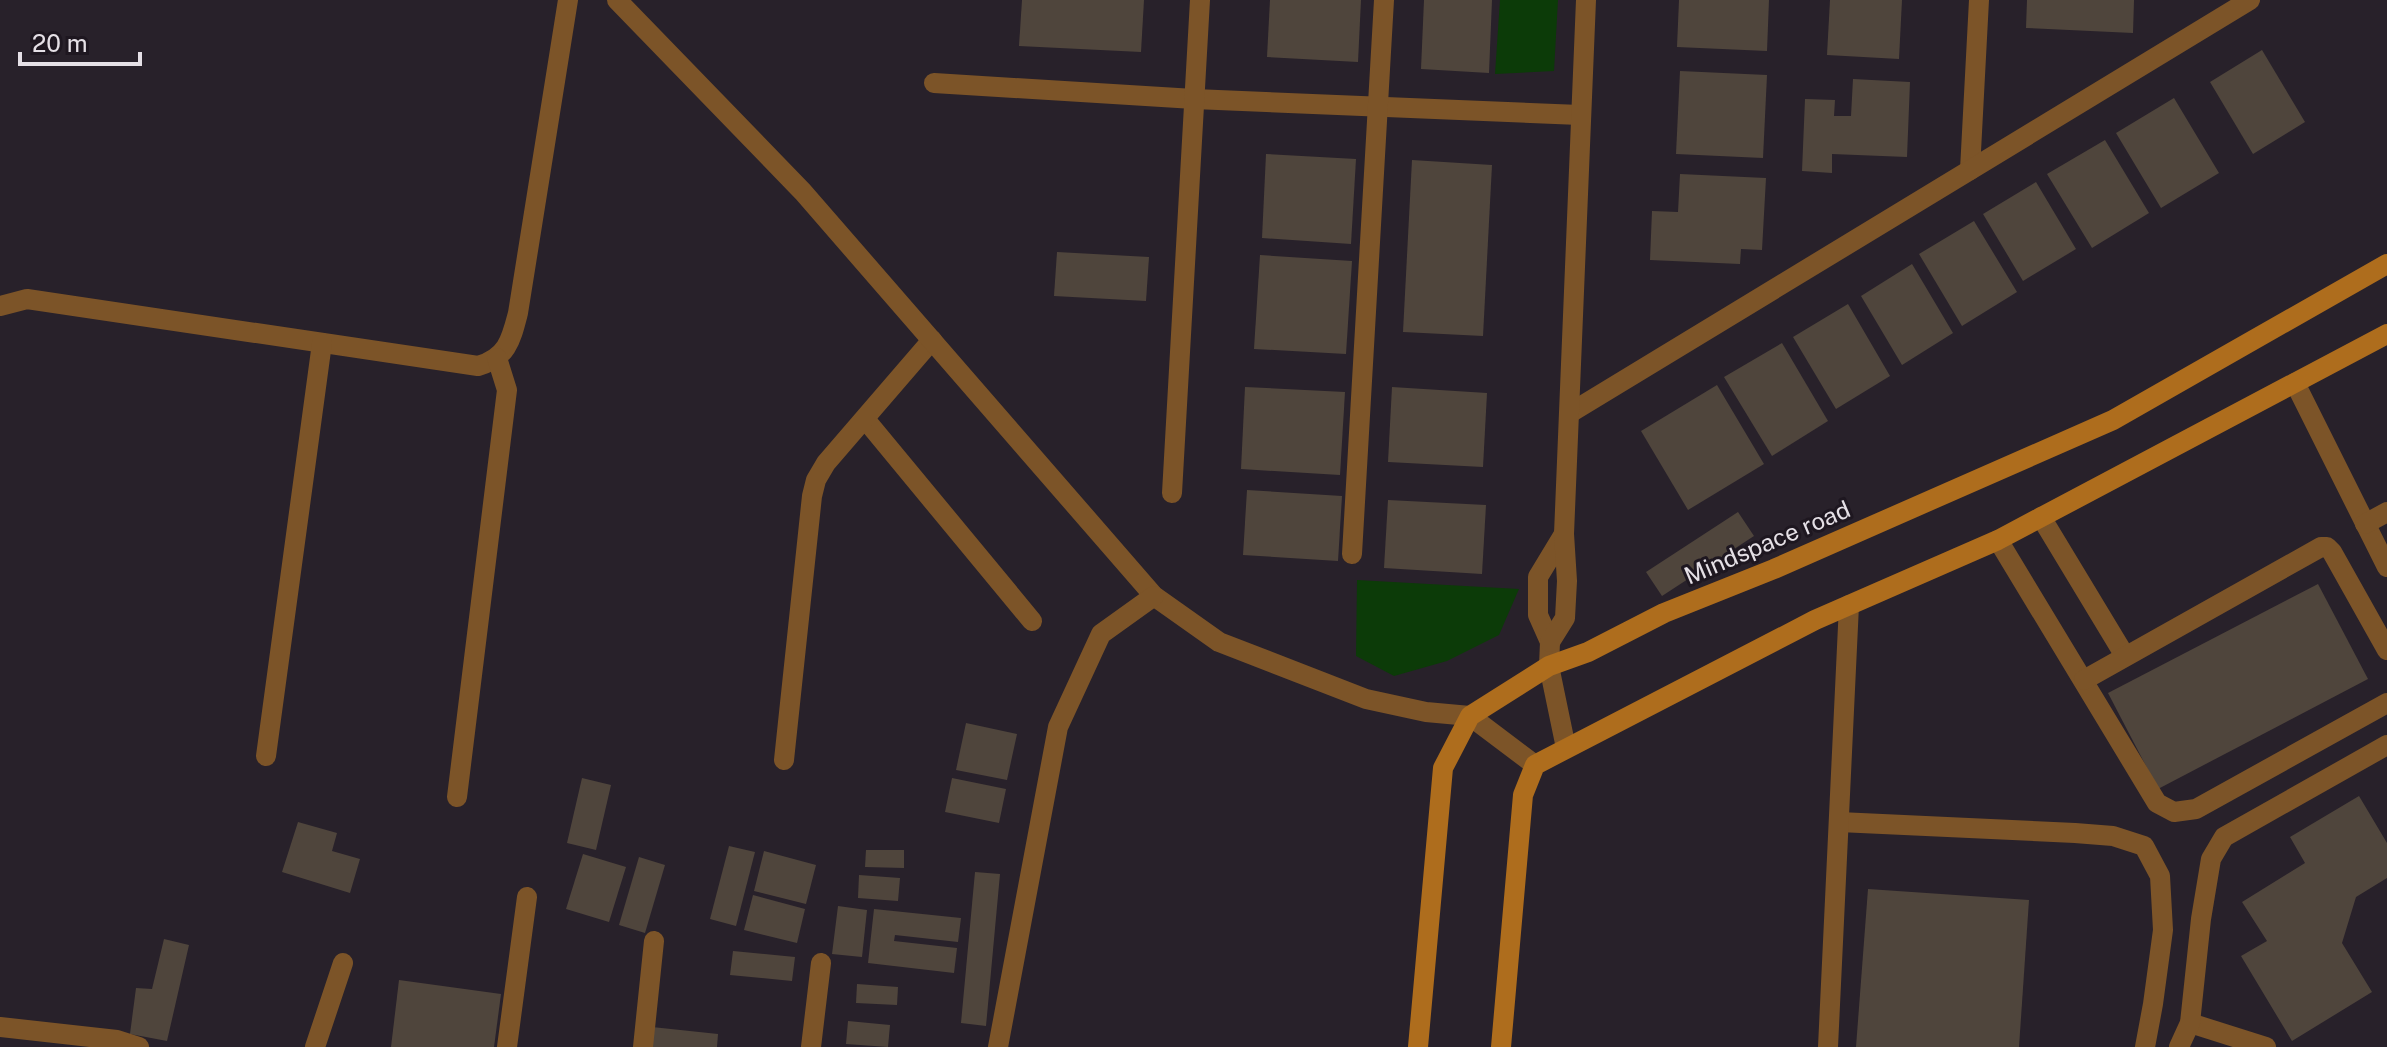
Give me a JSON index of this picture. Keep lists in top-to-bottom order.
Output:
{
  "streets": {
    "main road": ["Mindspace road"]
  },
  "scale_bar": "20 m"
}
